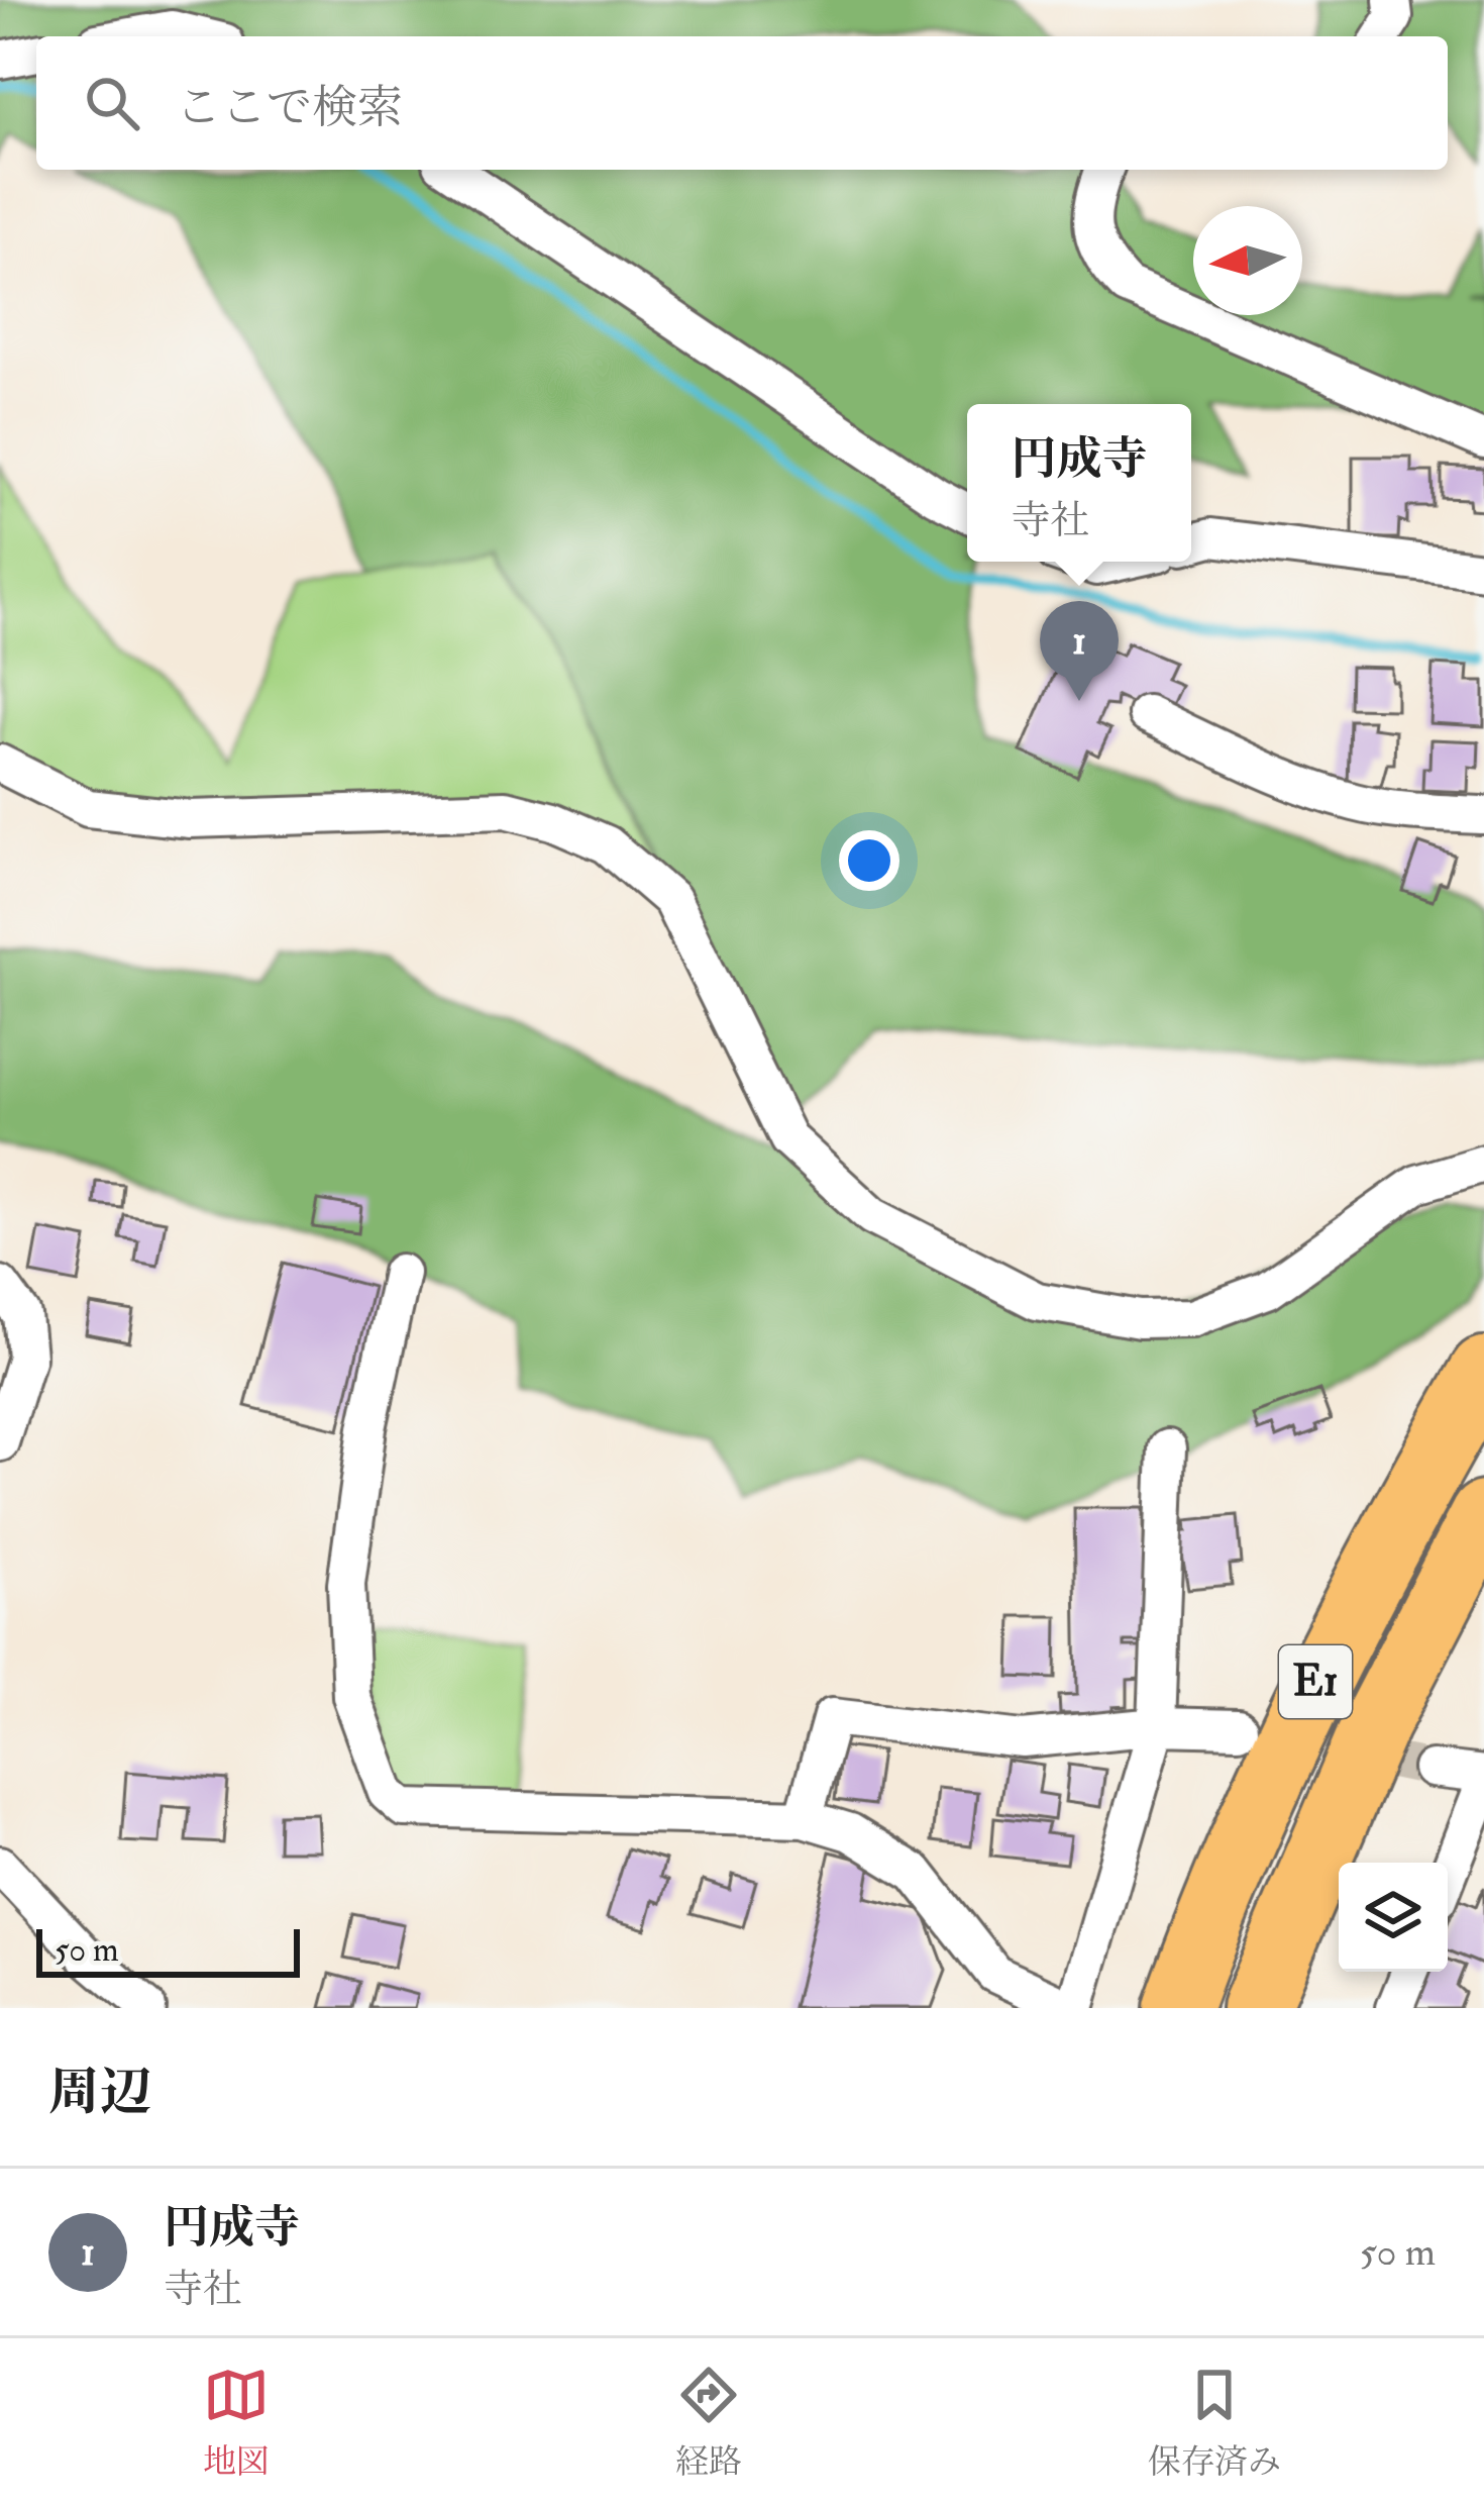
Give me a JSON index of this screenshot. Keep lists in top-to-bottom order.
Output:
{
  "streets": {
    "highway": ["E1"]
  },
  "scale_bar": "50 m",
  "north": "left",
  "page": {
    "search": "ここで検索",
    "popup": ["円成寺", "寺社"],
    "pins": "1",
    "scale": "50 m",
    "heading": "周辺",
    "list": [
      {
        "mark": "1",
        "name": "円成寺",
        "note": "寺社",
        "value": "50 m"
      }
    ],
    "nav": ["地図", "経路", "保存済み"]
  }
}
